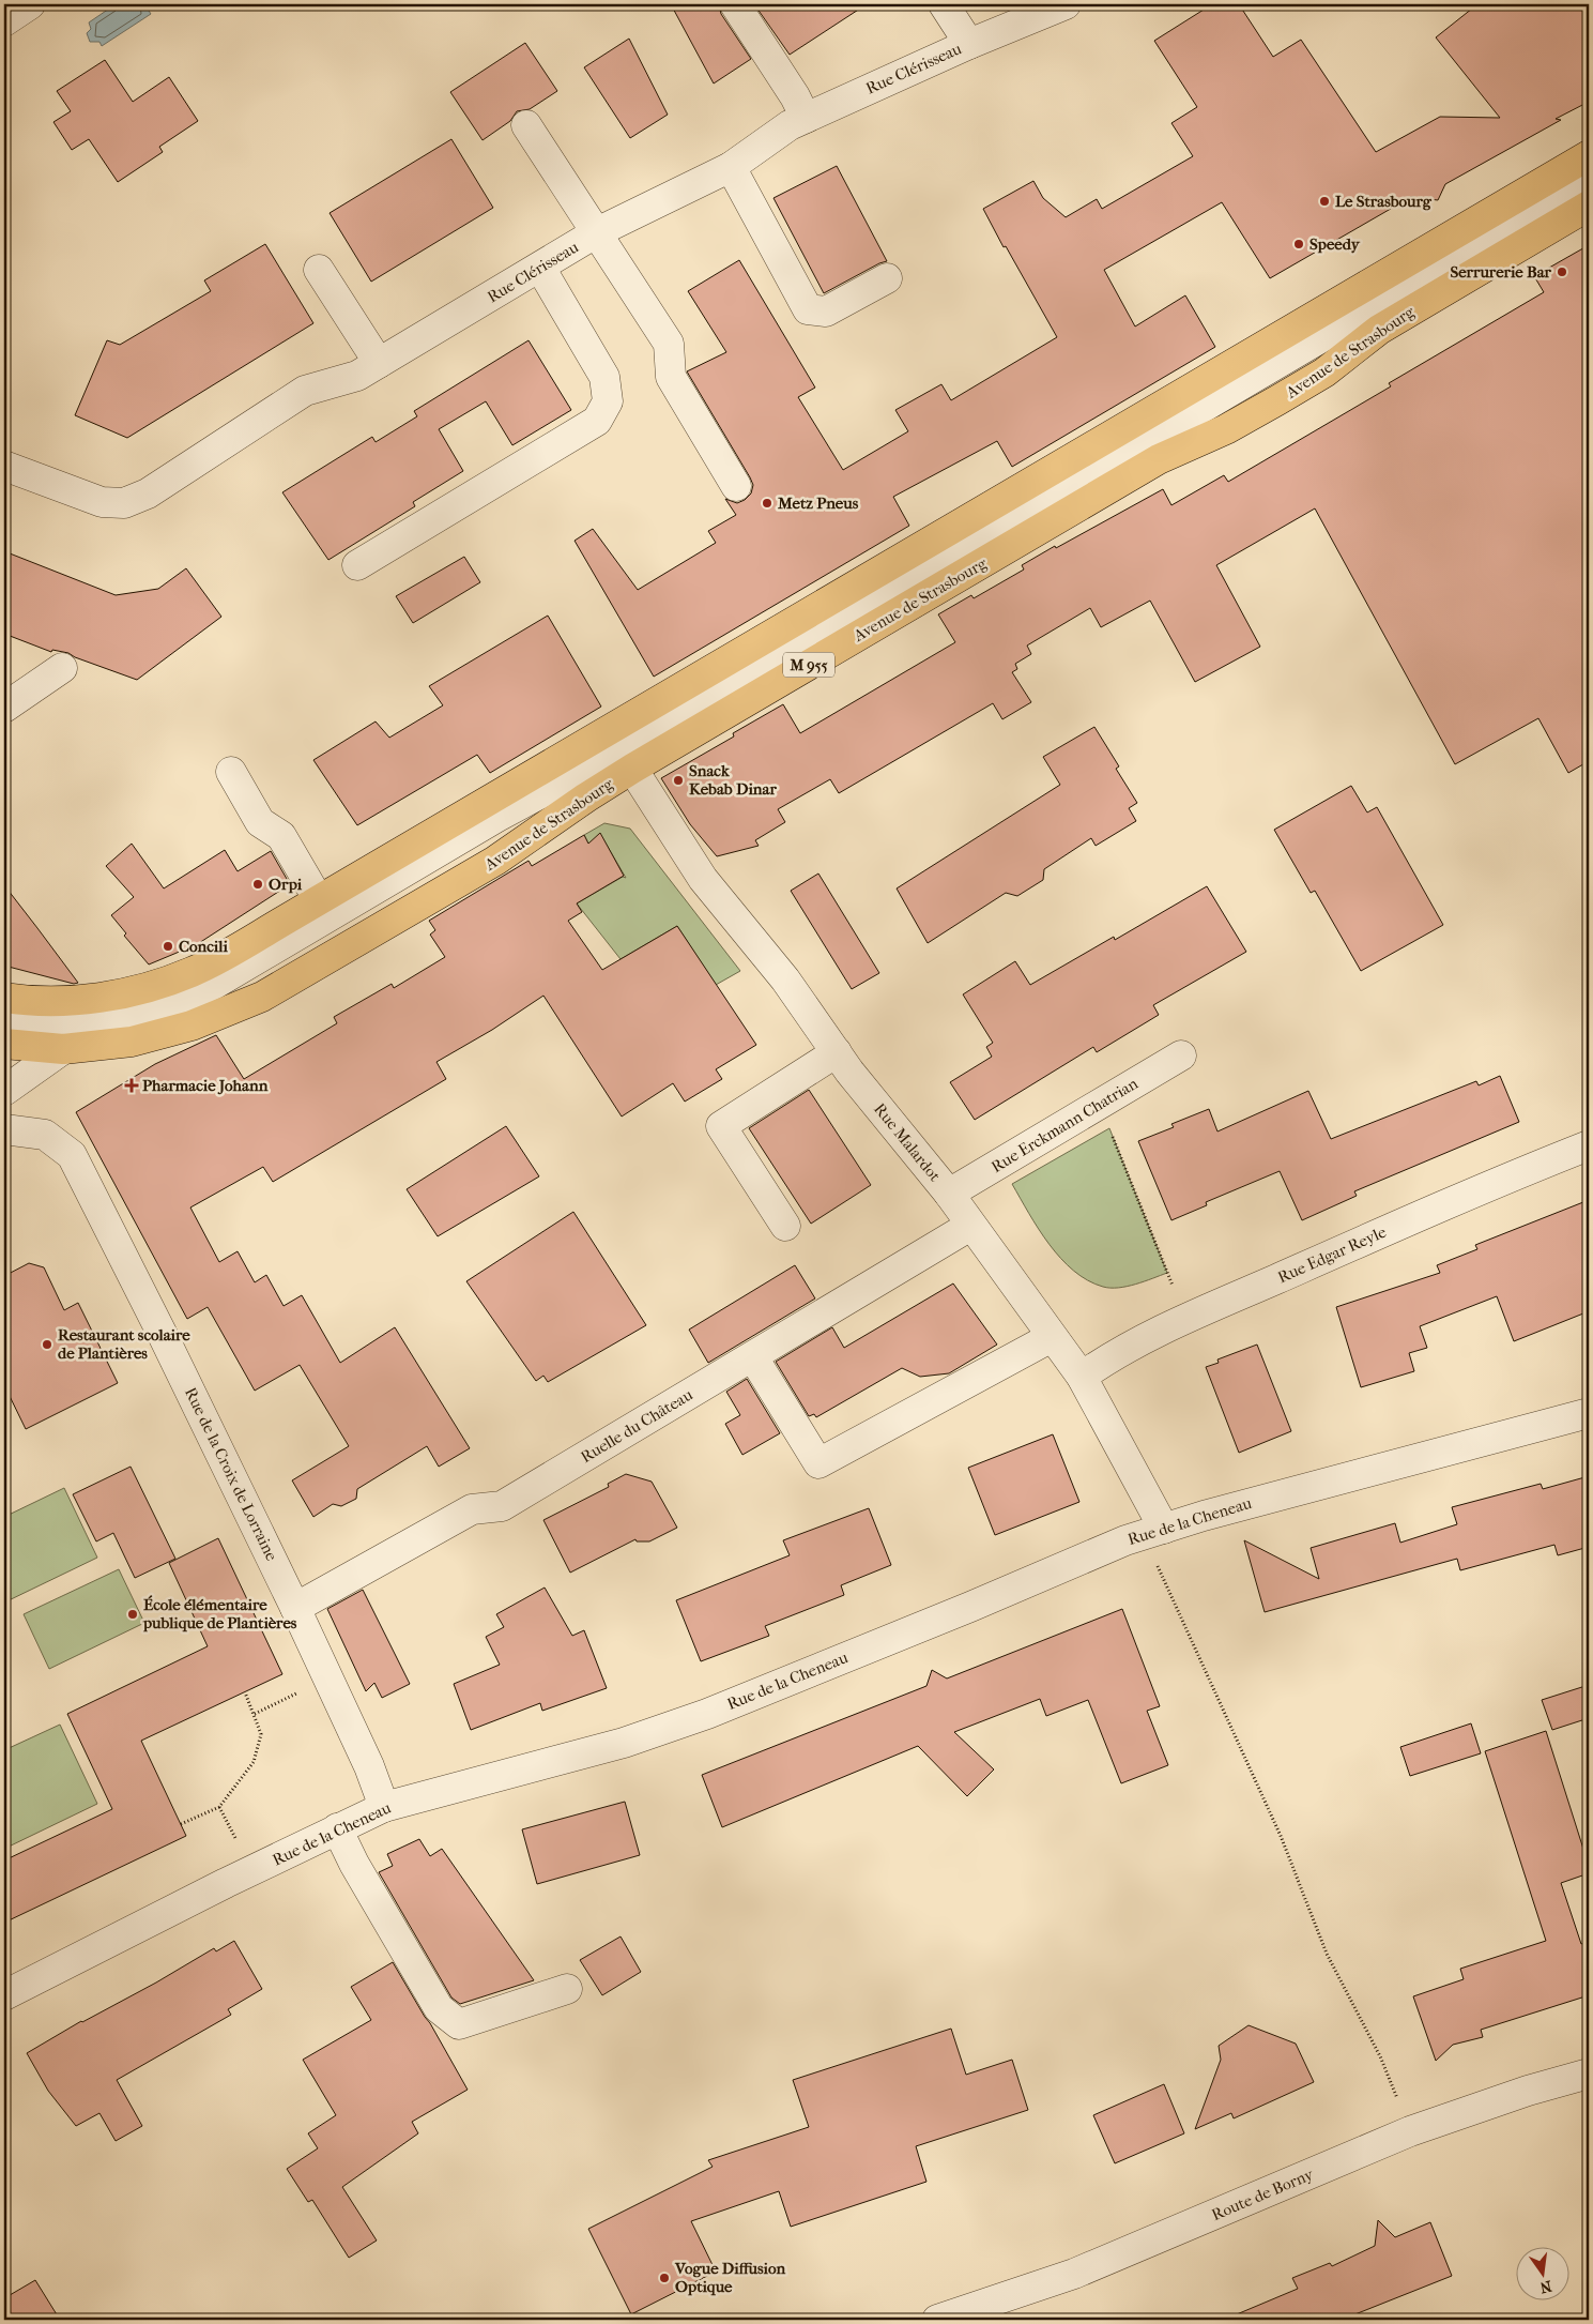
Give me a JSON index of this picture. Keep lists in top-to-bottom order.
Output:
{
  "streets": {
    "main road": ["Avenue de Strasbourg", "M 955"],
    "street": [
      "Rue Clérisseau",
      "Rue Erckmann Chatrian",
      "Rue Malardot",
      "Rue Edgar Reyle",
      "Ruelle du Château",
      "Rue de la Croix de Lorraine",
      "Rue de la Cheneau",
      "Route de Borny"
    ]
  },
  "crossings": [
    ["Avenue de Strasbourg", "Rue Malardot"],
    ["Rue Erckmann Chatrian", "Rue Malardot"],
    ["Rue Malardot", "Rue Edgar Reyle"],
    ["Rue Malardot", "Ruelle du Château"],
    ["Rue Malardot", "Rue de la Cheneau"],
    ["Ruelle du Château", "Rue de la Croix de Lorraine"],
    ["Rue de la Croix de Lorraine", "Rue de la Cheneau"]
  ],
  "places": {
    "other": [
      "Le Strasbourg",
      "Speedy",
      "Serrurerie Bar",
      "Metz Pneus",
      "Snack Kebab Dinar",
      "Orpi",
      "Concili",
      "Restaurant scolaire de Plantières",
      "École élémentaire publique de Plantières",
      "Vogue Diffusion Optique"
    ],
    "health": ["Pharmacie Johann"]
  },
  "north": "bottom"
}
